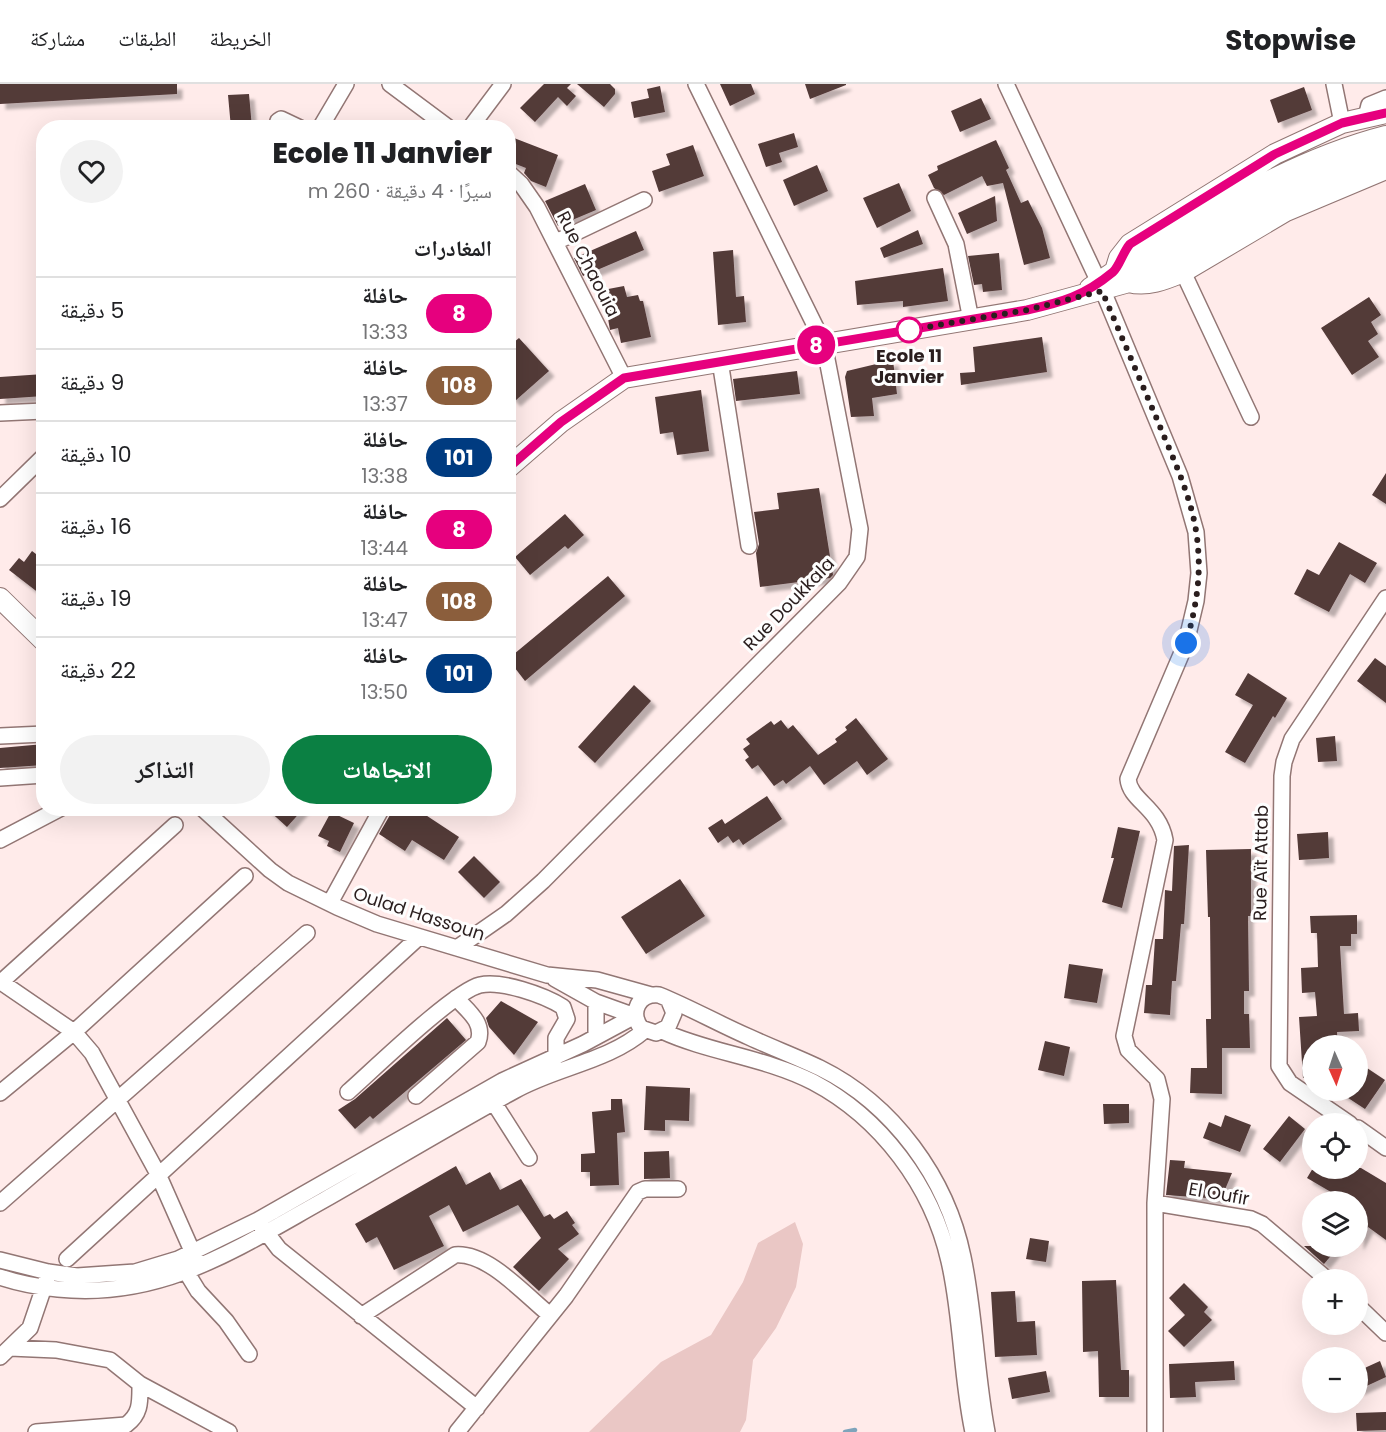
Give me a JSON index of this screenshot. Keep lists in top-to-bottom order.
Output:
{
  "streets": {
    "street": [
      "Rue Chaouia",
      "Rue Doukkala",
      "Rue Aït Attab",
      "Oulad Hassoun",
      "El Oufir"
    ]
  },
  "crossings": [
    ["Rue Doukkala", "Oulad Hassoun"]
  ],
  "places": ["Ecole 11 Janvier"],
  "lines": ["bus line 8"],
  "north": "bottom",
  "page": {
    "header": "Stopwise",
    "nav": ["الخريطة", "الطبقات", "مشاركة"],
    "on_map": "8",
    "heading": [
      ["Ecole 11 Janvier", "سيرًا · 4 دقيقة · 260 m"],
      "المغادرات"
    ],
    "list": [
      {
        "mark": "8",
        "name": "حافلة",
        "note": "13:33",
        "value": "5 دقيقة"
      },
      {
        "mark": "108",
        "name": "حافلة",
        "note": "13:37",
        "value": "9 دقيقة"
      },
      {
        "mark": "101",
        "name": "حافلة",
        "note": "13:38",
        "value": "10 دقيقة"
      },
      {
        "mark": "8",
        "name": "حافلة",
        "note": "13:44",
        "value": "16 دقيقة"
      },
      {
        "mark": "108",
        "name": "حافلة",
        "note": "13:47",
        "value": "19 دقيقة"
      },
      {
        "mark": "101",
        "name": "حافلة",
        "note": "13:50",
        "value": "22 دقيقة"
      }
    ],
    "buttons": ["الاتجاهات", "التذاكر"],
    "map_buttons": ["+", "−"]
  }
}
